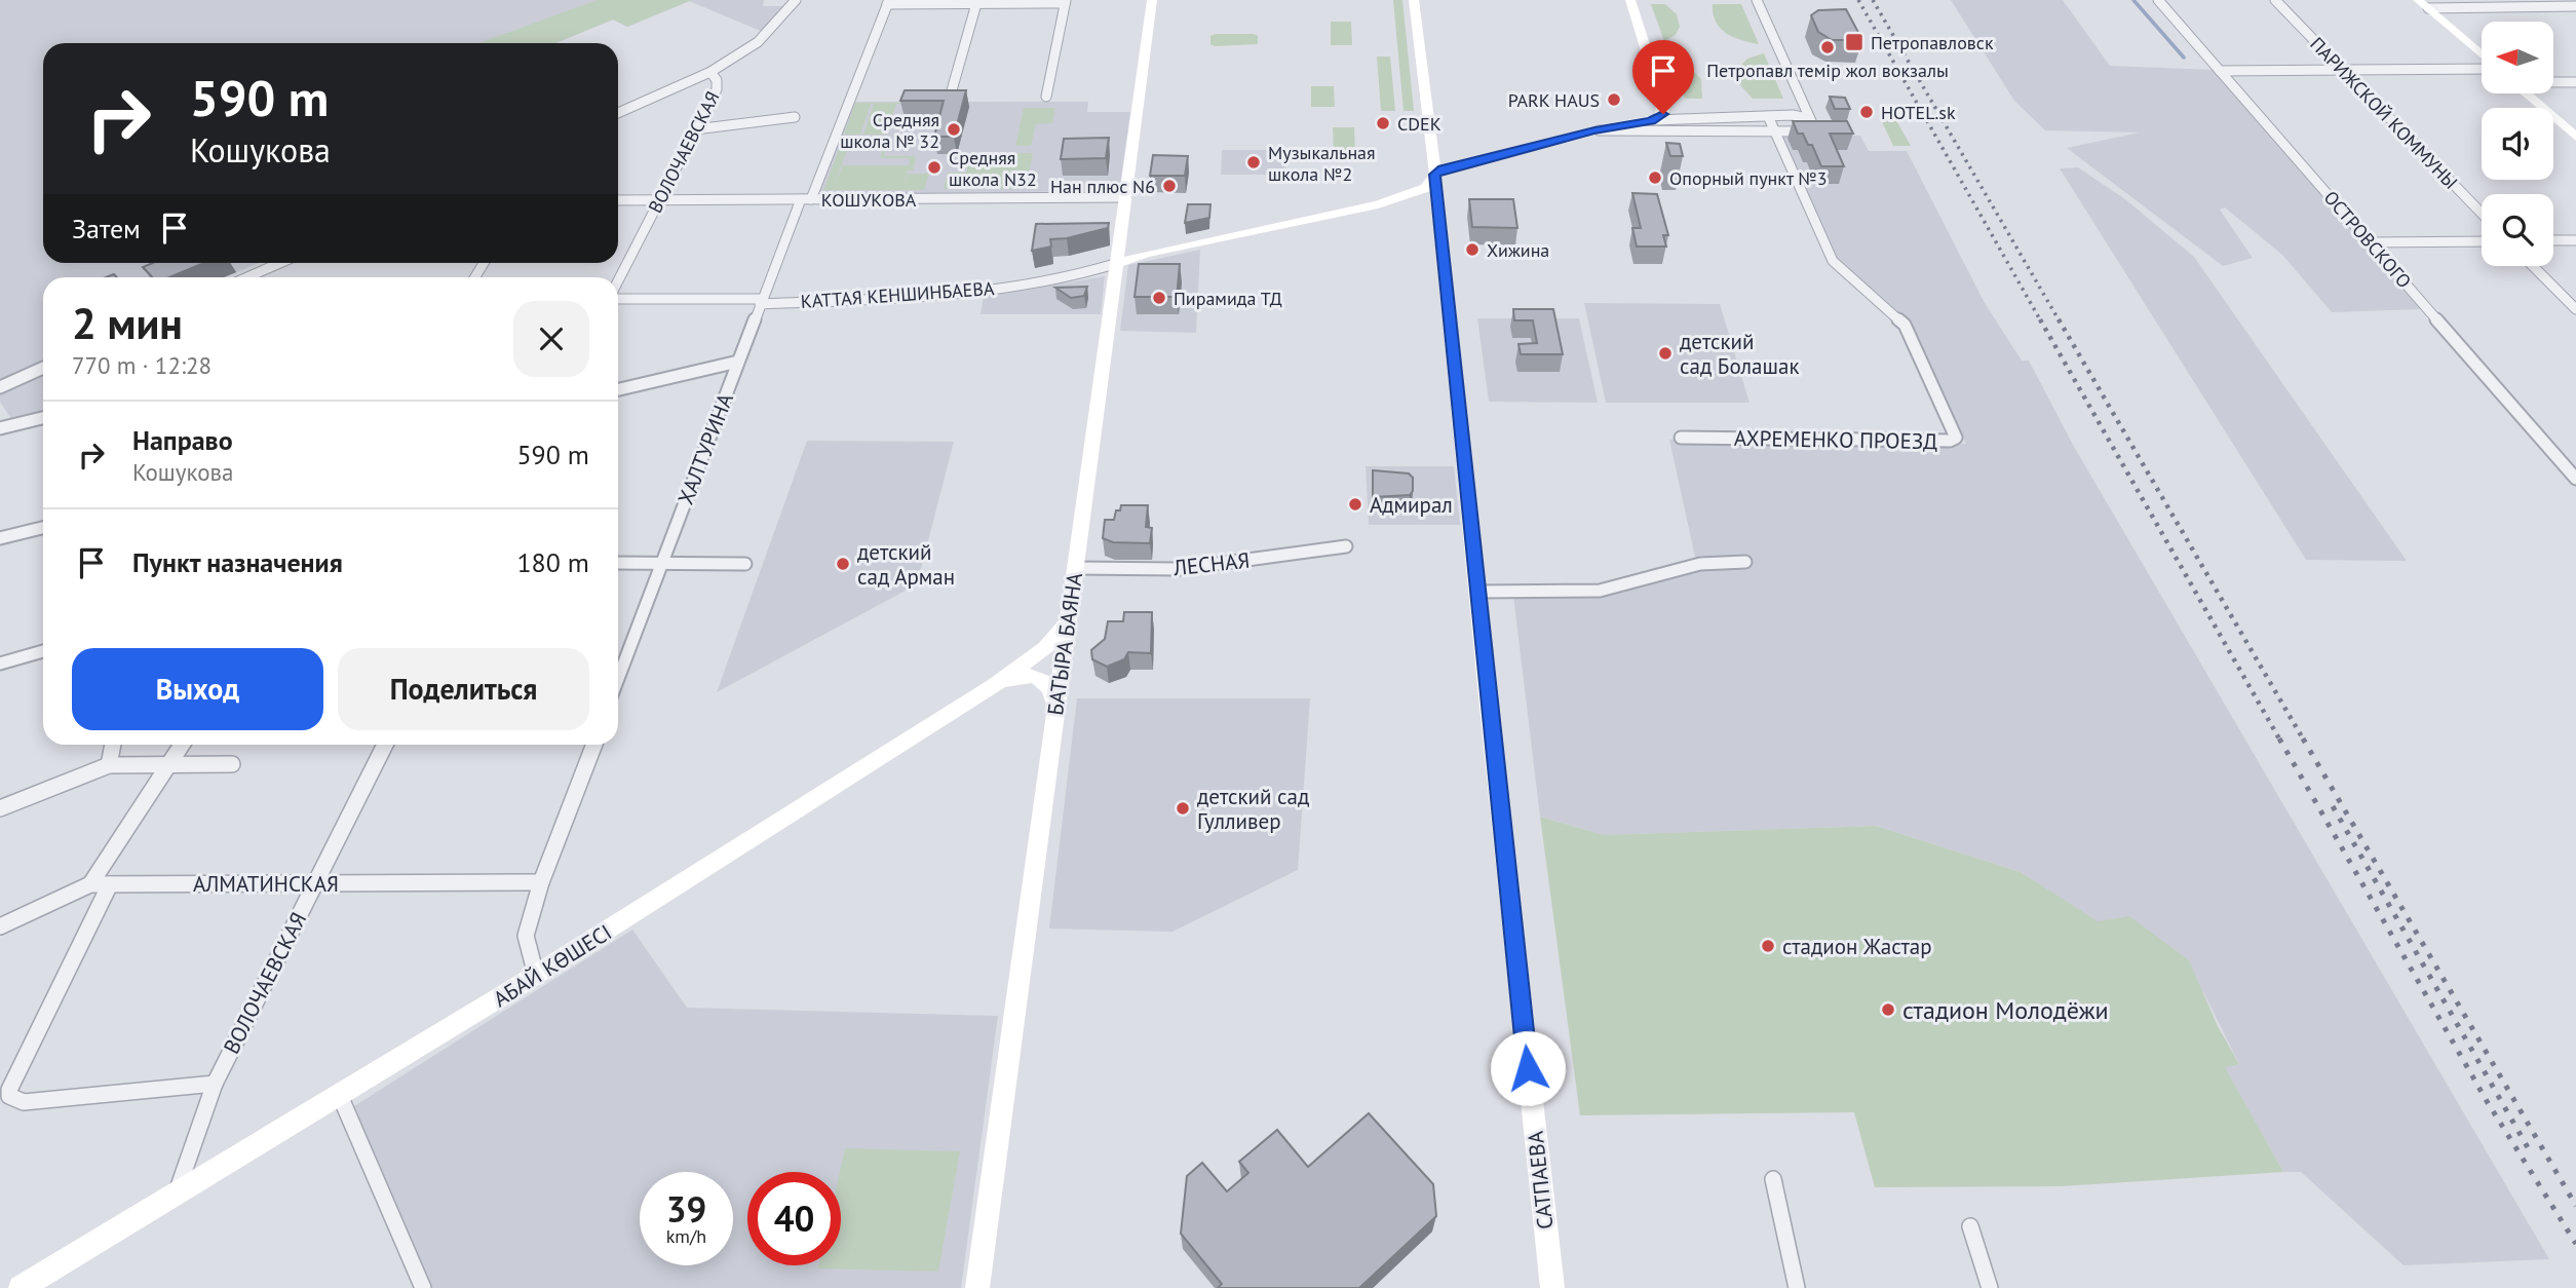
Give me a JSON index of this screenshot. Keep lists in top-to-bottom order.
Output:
{
  "streets": {
    "street": [
      "ПАРИЖСКОЙ КОММУНЫ",
      "ВОЛОЧАЕВСКАЯ",
      "КОШУКОВА",
      "ОСТРОВСКОГО",
      "КАТТАЯ КЕНШИНБАЕВА",
      "АХРЕМЕНКО ПРОЕЗД",
      "ХАЛТУРИНА",
      "ЛЕСНАЯ",
      "БАТЫРА БАЯНА",
      "АЛМАТИНСКАЯ",
      "АБАЙ КӨШЕСІ",
      "САТПАЕВА"
    ]
  },
  "crossings": [
    ["ВОЛОЧАЕВСКАЯ", "КОШУКОВА"],
    ["ВОЛОЧАЕВСКАЯ", "АЛМАТИНСКАЯ"],
    ["ВОЛОЧАЕВСКАЯ", "АБАЙ КӨШЕСІ"],
    ["КОШУКОВА", "ХАЛТУРИНА"],
    ["КОШУКОВА", "БАТЫРА БАЯНА"],
    ["КАТТАЯ КЕНШИНБАЕВА", "ХАЛТУРИНА"],
    ["КАТТАЯ КЕНШИНБАЕВА", "БАТЫРА БАЯНА"],
    ["ЛЕСНАЯ", "БАТЫРА БАЯНА"],
    ["БАТЫРА БАЯНА", "АБАЙ КӨШЕСІ"]
  ],
  "places": {
    "transit": ["Петропавловск"],
    "other": [
      "Петропавл темір жол вокзалы",
      "PARK HAUS",
      "HOTEL.sk",
      "CDEK",
      "Средняя школа № 32",
      "Музыкальная школа №2",
      "Средняя школа N32",
      "Опорный пункт №3",
      "Нан плюс N6",
      "Хижина",
      "Пирамида ТД",
      "детский сад Болашак",
      "Адмирал",
      "детский сад Арман",
      "детский сад Гулливер",
      "стадион Жастар",
      "стадион Молодёжи"
    ]
  },
  "north": "left",
  "page": {
    "turn": ["590 m", "Кошукова"],
    "then": "Затем",
    "heading": ["2 мин", "770 m · 12:28"],
    "list": [
      {
        "name": "Направо",
        "note": "Кошукова",
        "value": "590 m"
      },
      {
        "name": "Пункт назначения",
        "value": "180 m"
      }
    ],
    "buttons": ["Выход", "Поделиться"],
    "speed": "39 km/h",
    "limit": "40"
  }
}
